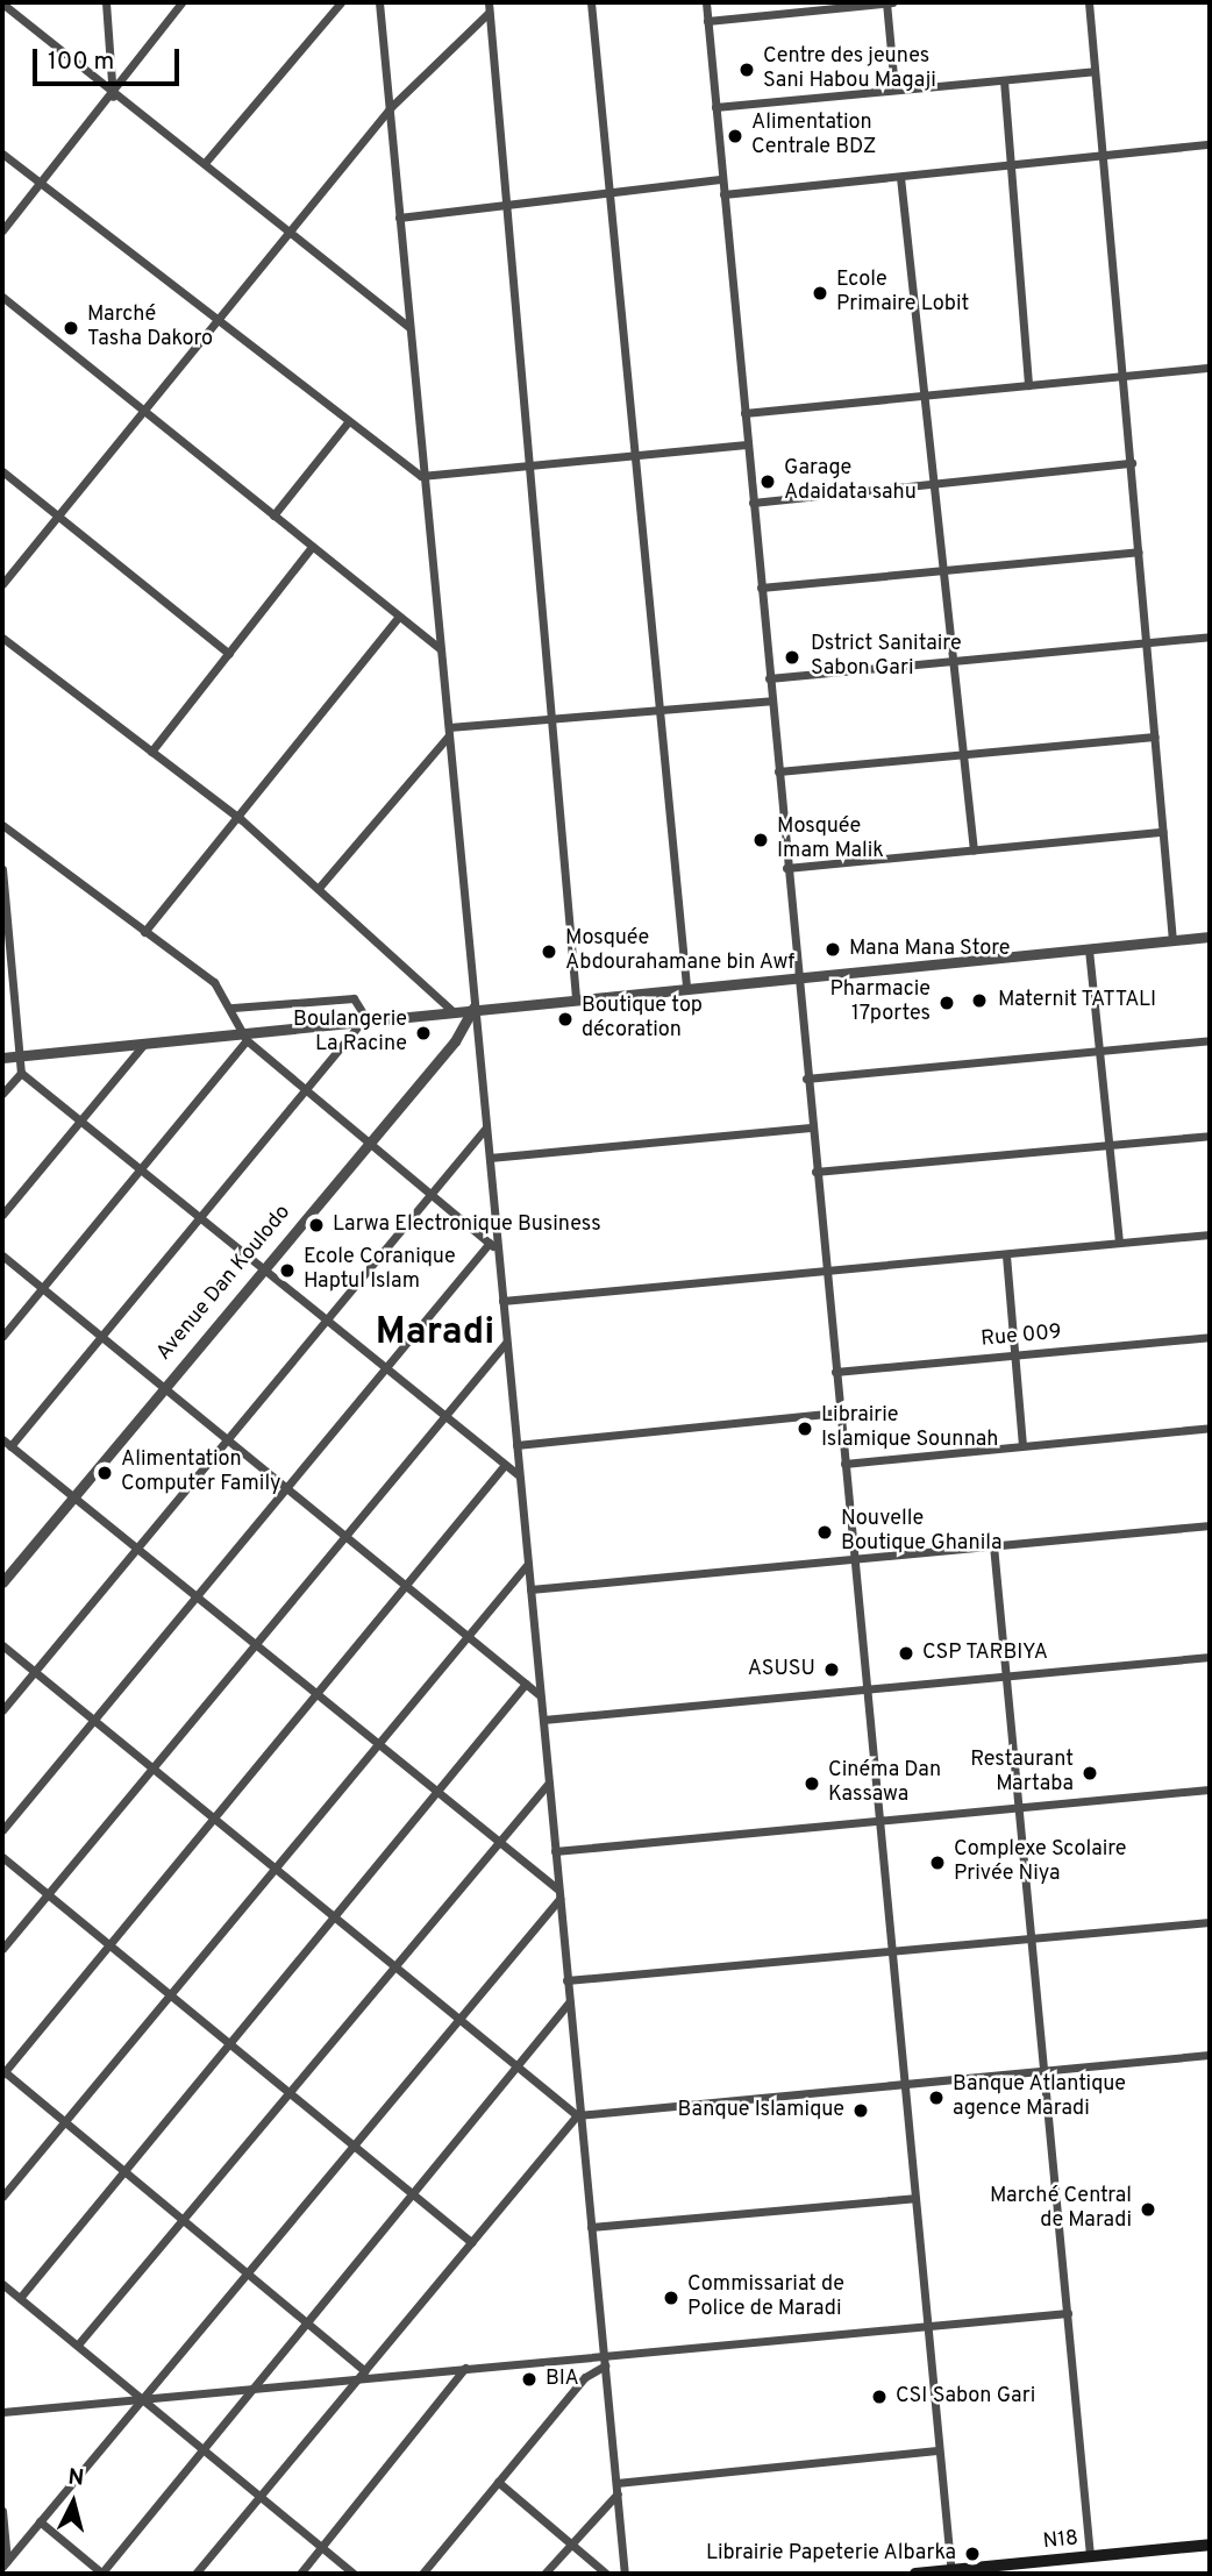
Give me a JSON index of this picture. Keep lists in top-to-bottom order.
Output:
{
  "streets": {
    "main road": ["N18"],
    "street": ["Avenue Dan Koulodo", "Rue 009"]
  },
  "districts": ["Maradi"],
  "places": [
    "Centre des jeunes Sani Habou Magaji",
    "Alimentation Centrale BDZ",
    "Ecole Primaire Lobit",
    "Marché Tasha Dakoro",
    "Garage Adaidata sahu",
    "Dstrict Sanitaire Sabon Gari",
    "Mosquée Imam Malik",
    "Mana Mana Store",
    "Mosquée Abdourahamane bin Awf",
    "Maternit TATTALI",
    "Pharmacie 17portes",
    "Boutique top décoration",
    "Boulangerie La Racine",
    "Larwa Electronique Business",
    "Ecole Coranique Haptul Islam",
    "Librairie Islamique Sounnah",
    "Alimentation Computer Family",
    "Nouvelle Boutique Ghanila",
    "CSP TARBIYA",
    "ASUSU",
    "Restaurant Martaba",
    "Cinéma Dan Kassawa",
    "Complexe Scolaire Privée Niya",
    "Banque Atlantique agence Maradi",
    "Banque Islamique",
    "Marché Central de Maradi",
    "Commissariat de Police de Maradi",
    "BIA",
    "CSI Sabon Gari",
    "Librairie Papeterie Albarka"
  ],
  "scale_bar": "100 m",
  "north": "top"
}
